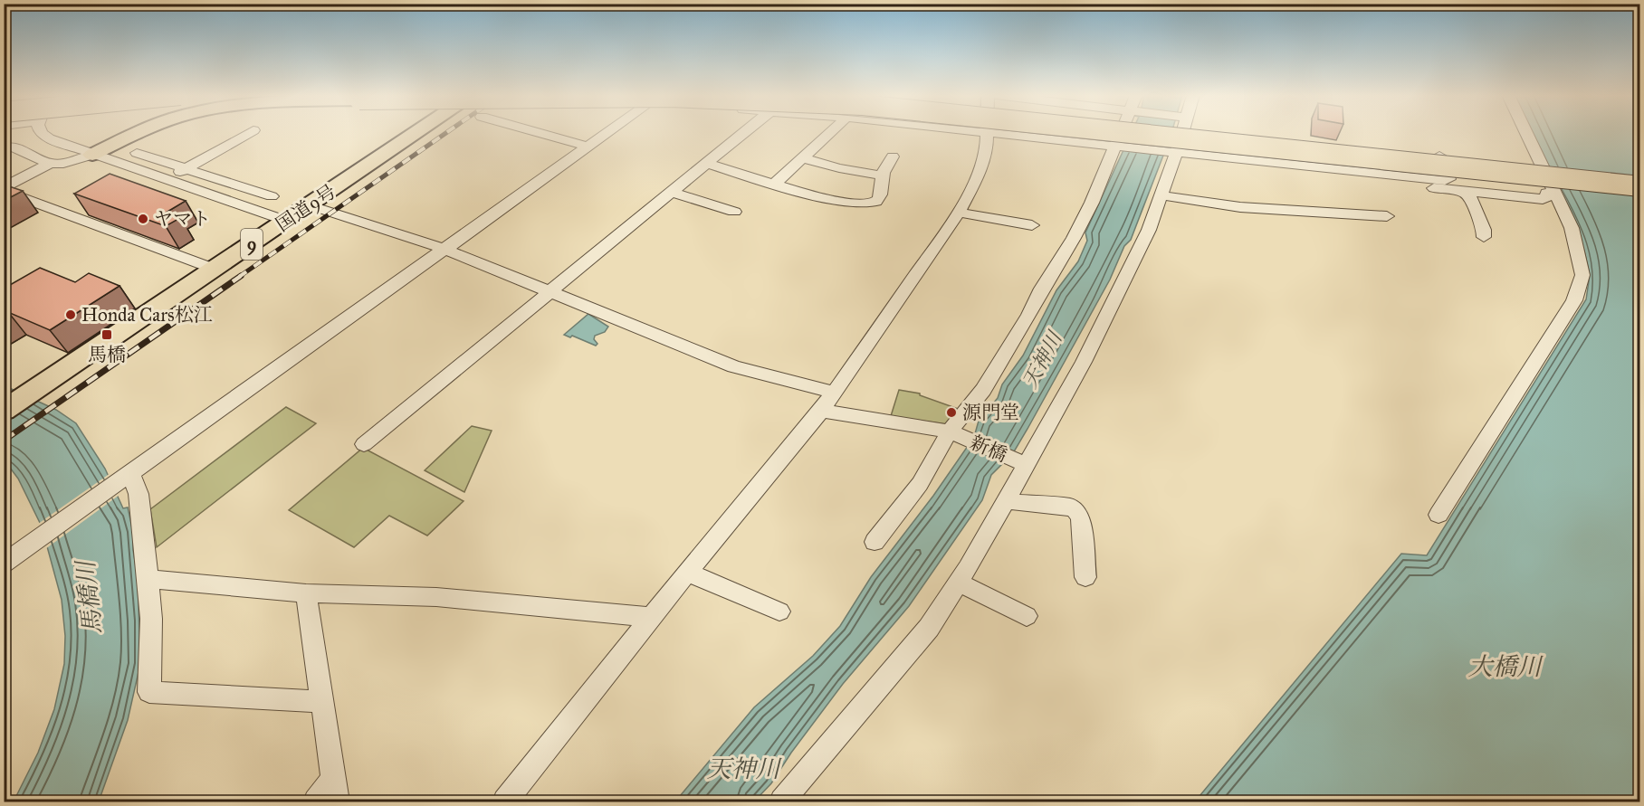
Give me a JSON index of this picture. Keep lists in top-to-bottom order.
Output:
{
  "streets": {
    "highway": ["国道9号", "9"],
    "street": ["新橋"]
  },
  "water": ["天神川", "馬橋川", "大橋川"],
  "places": {
    "other": ["ヤマト", "Honda Cars松江", "源門堂"],
    "transit": ["馬橋"]
  }
}
